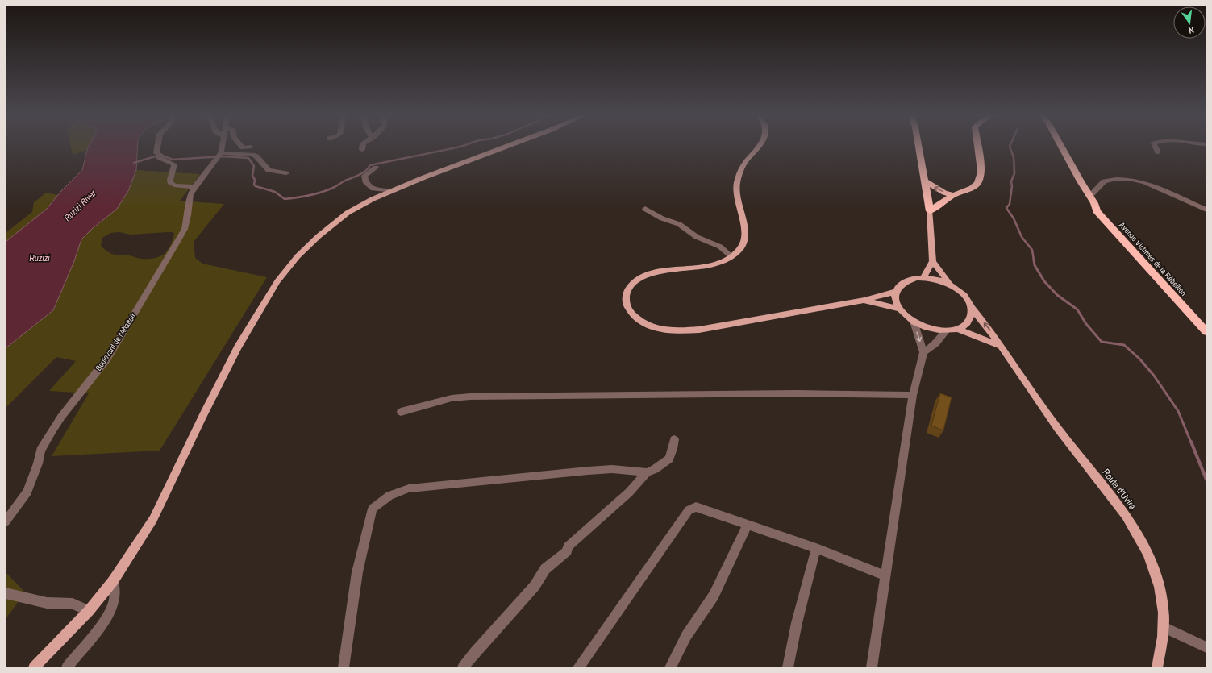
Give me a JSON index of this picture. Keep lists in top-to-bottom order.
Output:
{
  "streets": {
    "highway": ["Avenue Victimes de la Rébellion"],
    "main road": ["Route d'Uvira"],
    "street": ["Boulevard de l'Abattoir"]
  },
  "water": ["Ruzizi River", "Ruzizi"],
  "north": "bottom"
}
